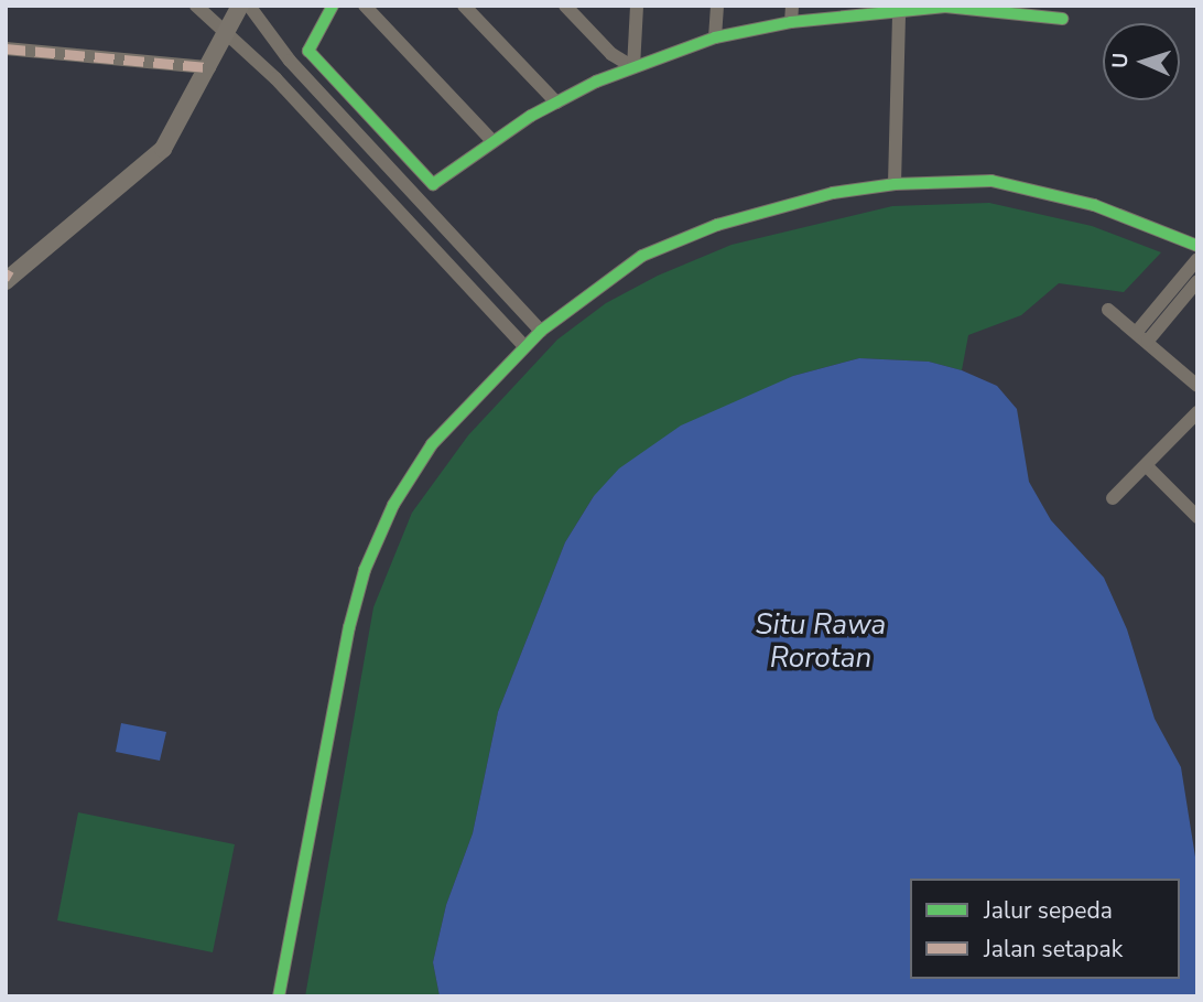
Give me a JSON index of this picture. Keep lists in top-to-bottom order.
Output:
{
  "water": ["Situ Rawa Rorotan"],
  "legend": ["Jalur sepeda", "Jalan setapak"],
  "north": "left"
}
